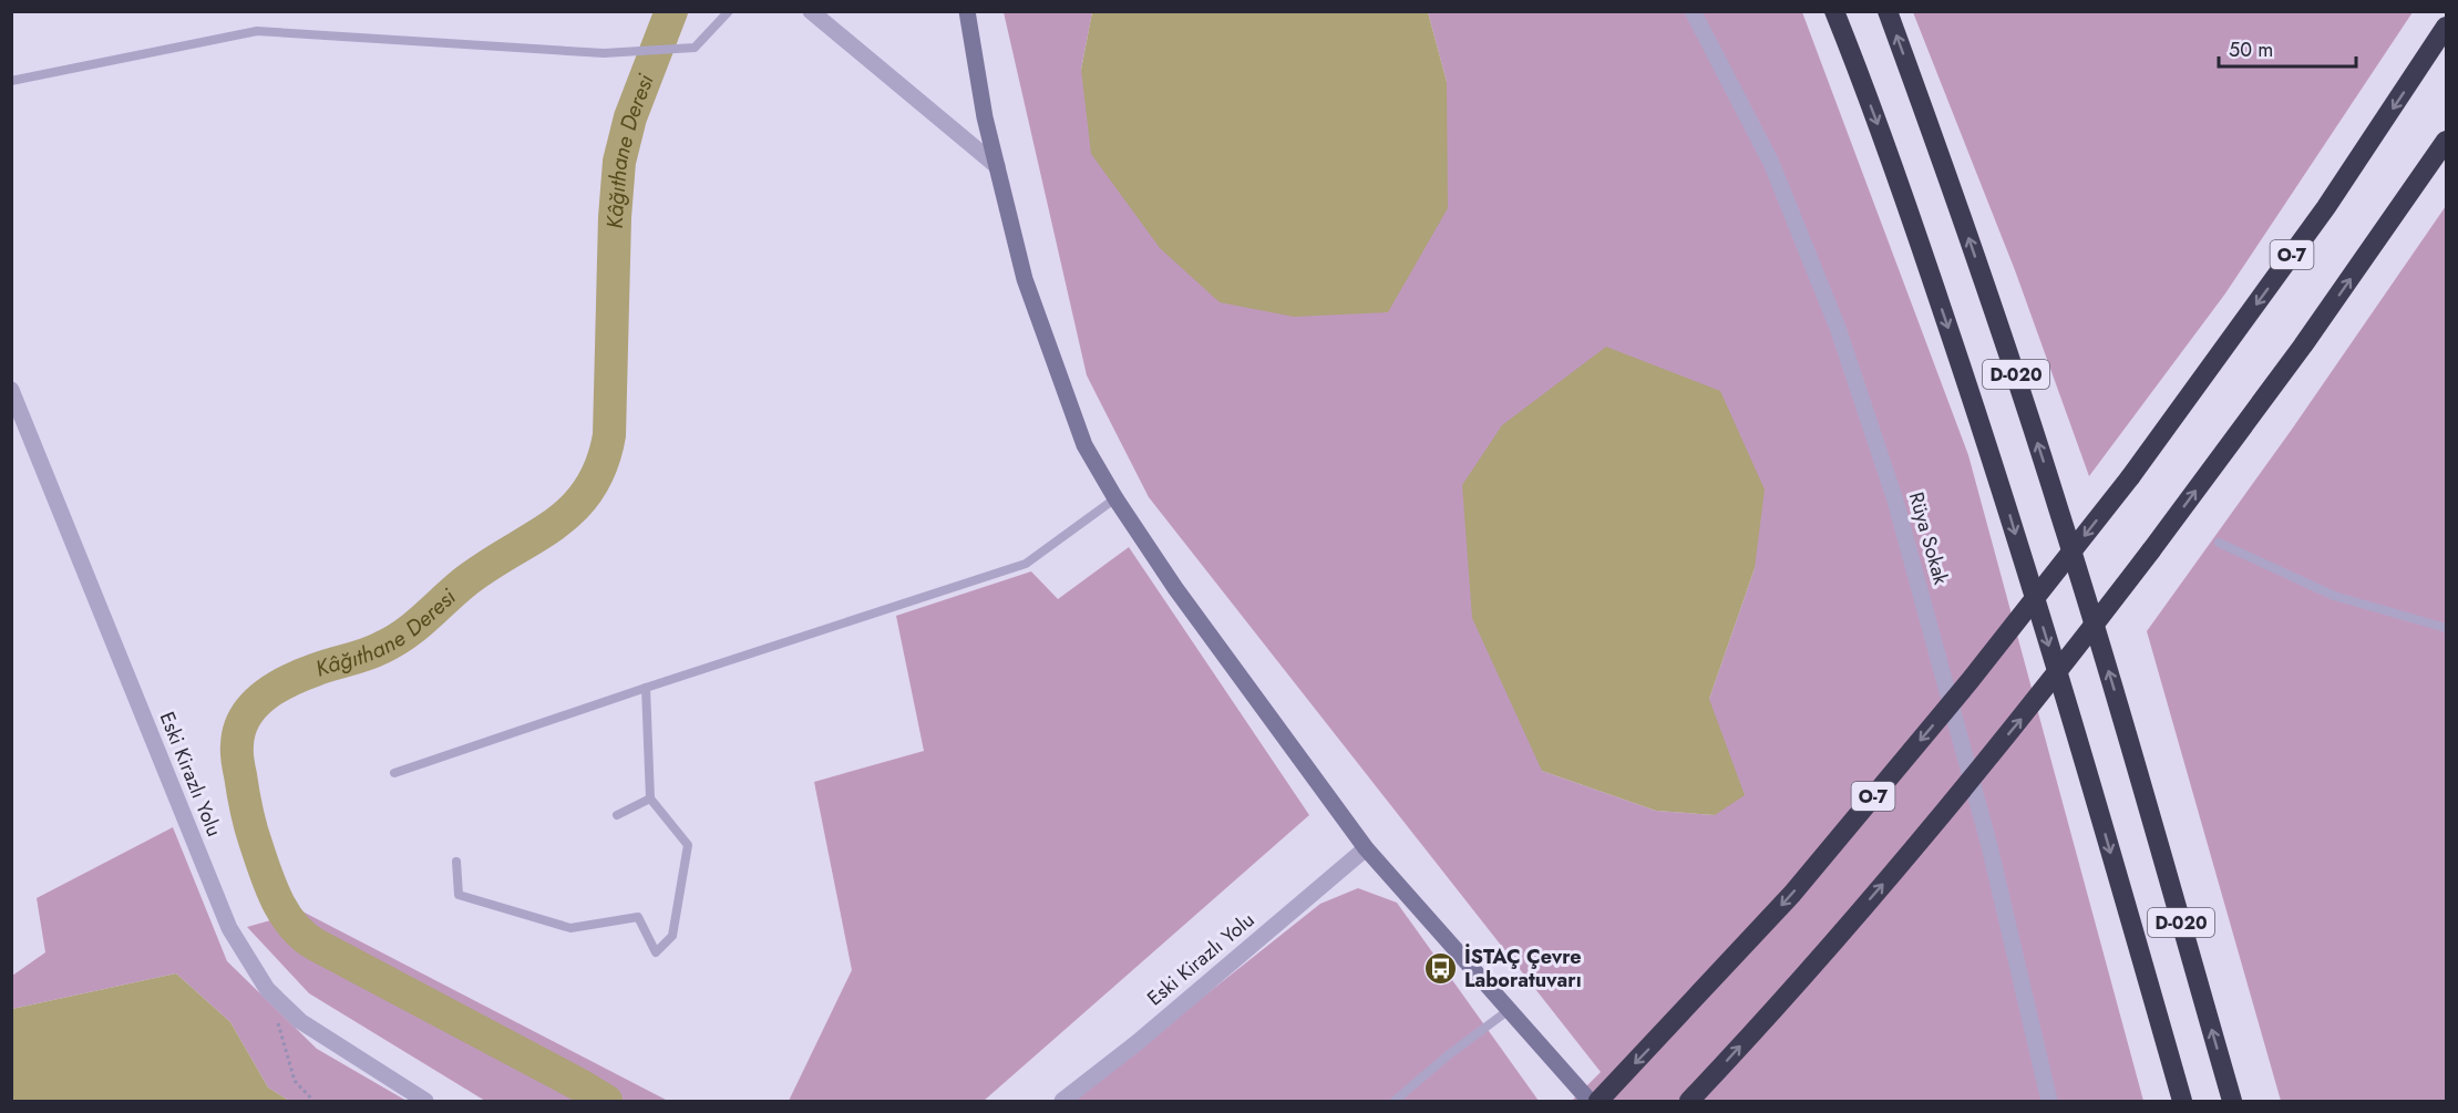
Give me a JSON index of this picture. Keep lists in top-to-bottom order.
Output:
{
  "streets": {
    "highway": ["O-7", "D-020"],
    "street": ["Rüya Sokak", "Eski Kirazlı Yolu"]
  },
  "water": ["Kâğıthane Deresi"],
  "places": {
    "bus stop": ["İSTAÇ Çevre Laboratuvarı"]
  },
  "scale_bar": "50 m"
}
